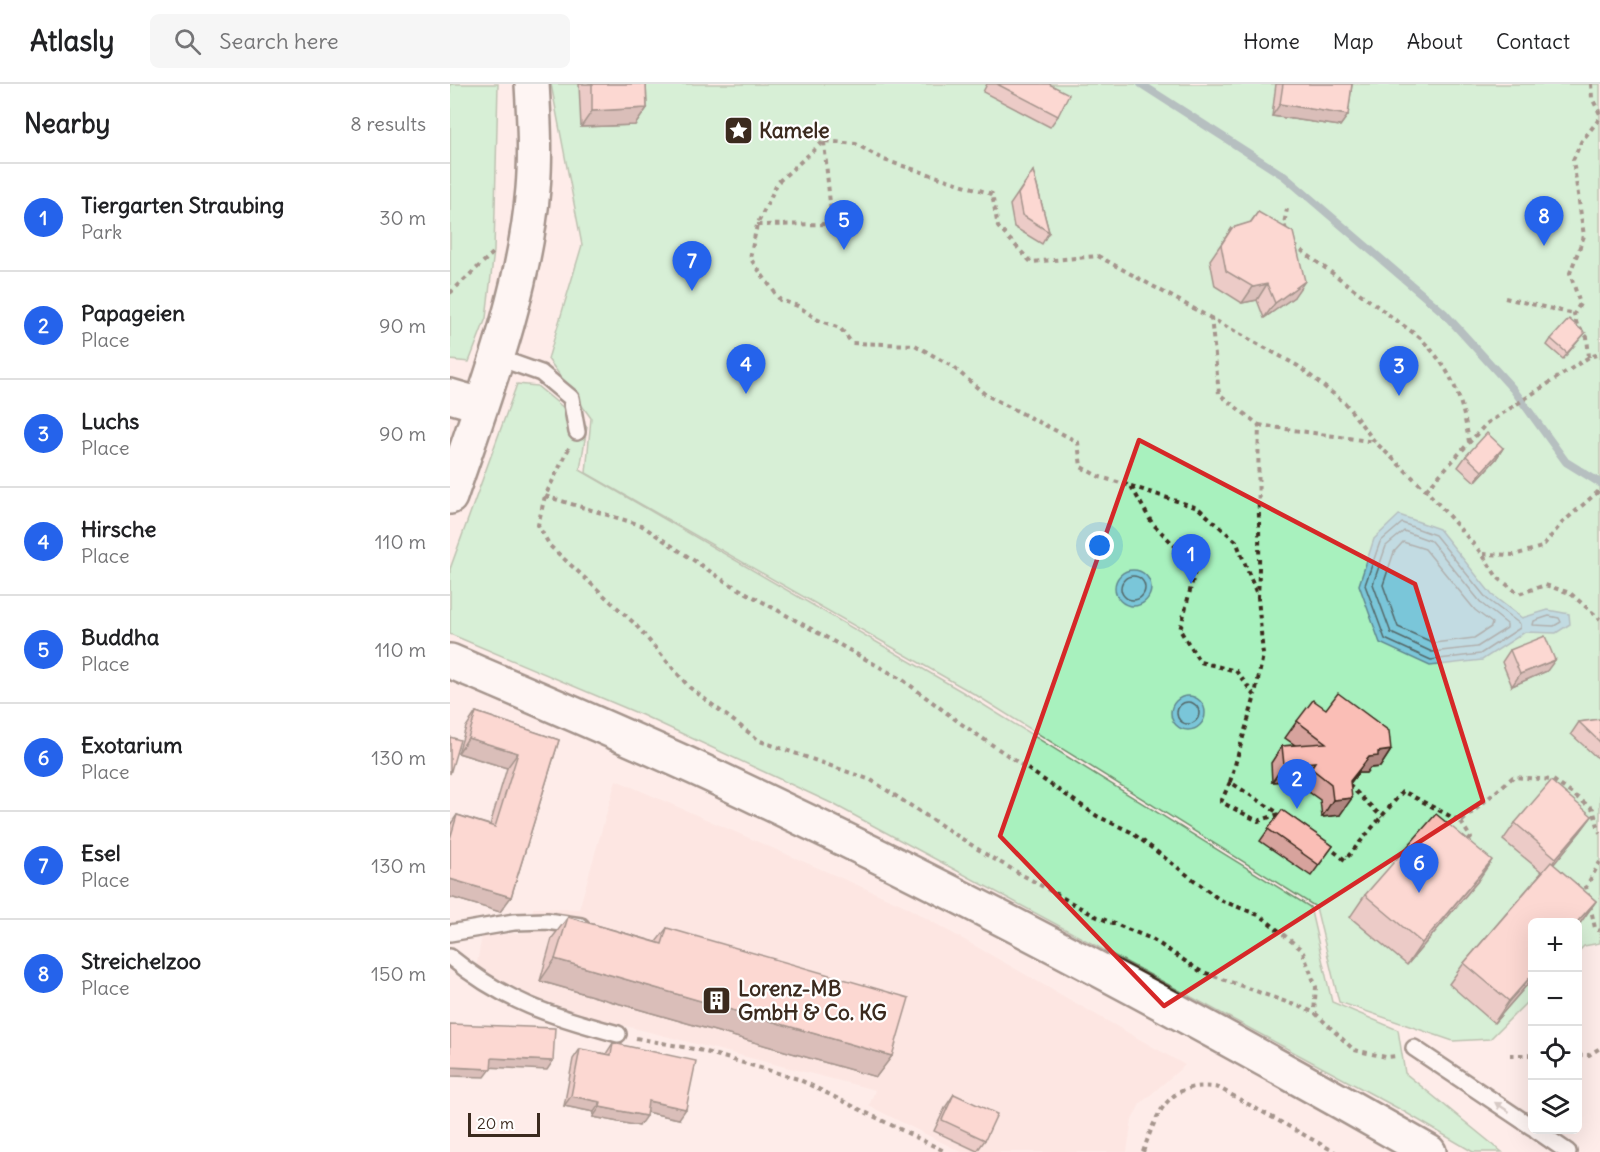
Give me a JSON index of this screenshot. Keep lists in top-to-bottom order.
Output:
{
  "places": {
    "place": ["Kamele"],
    "building": ["Lorenz-MB GmbH & Co. KG"]
  },
  "scale_bar": "20 m",
  "page": {
    "header": "Atlasly",
    "search": "Search here",
    "nav": [
      "Home",
      "Map",
      "About",
      "Contact"
    ],
    "heading": ["Nearby", "8 results"],
    "list": [
      {
        "mark": "1",
        "name": "Tiergarten Straubing",
        "note": "Park",
        "value": "30 m"
      },
      {
        "mark": "2",
        "name": "Papageien",
        "note": "Place",
        "value": "90 m"
      },
      {
        "mark": "3",
        "name": "Luchs",
        "note": "Place",
        "value": "90 m"
      },
      {
        "mark": "4",
        "name": "Hirsche",
        "note": "Place",
        "value": "110 m"
      },
      {
        "mark": "5",
        "name": "Buddha",
        "note": "Place",
        "value": "110 m"
      },
      {
        "mark": "6",
        "name": "Exotarium",
        "note": "Place",
        "value": "130 m"
      },
      {
        "mark": "7",
        "name": "Esel",
        "note": "Place",
        "value": "130 m"
      },
      {
        "mark": "8",
        "name": "Streichelzoo",
        "note": "Place",
        "value": "150 m"
      }
    ],
    "pins": [
      "8",
      "5",
      "7",
      "4",
      "3",
      "1",
      "2",
      "6"
    ],
    "map_buttons": ["+", "−"],
    "scale": "20 m"
  }
}
